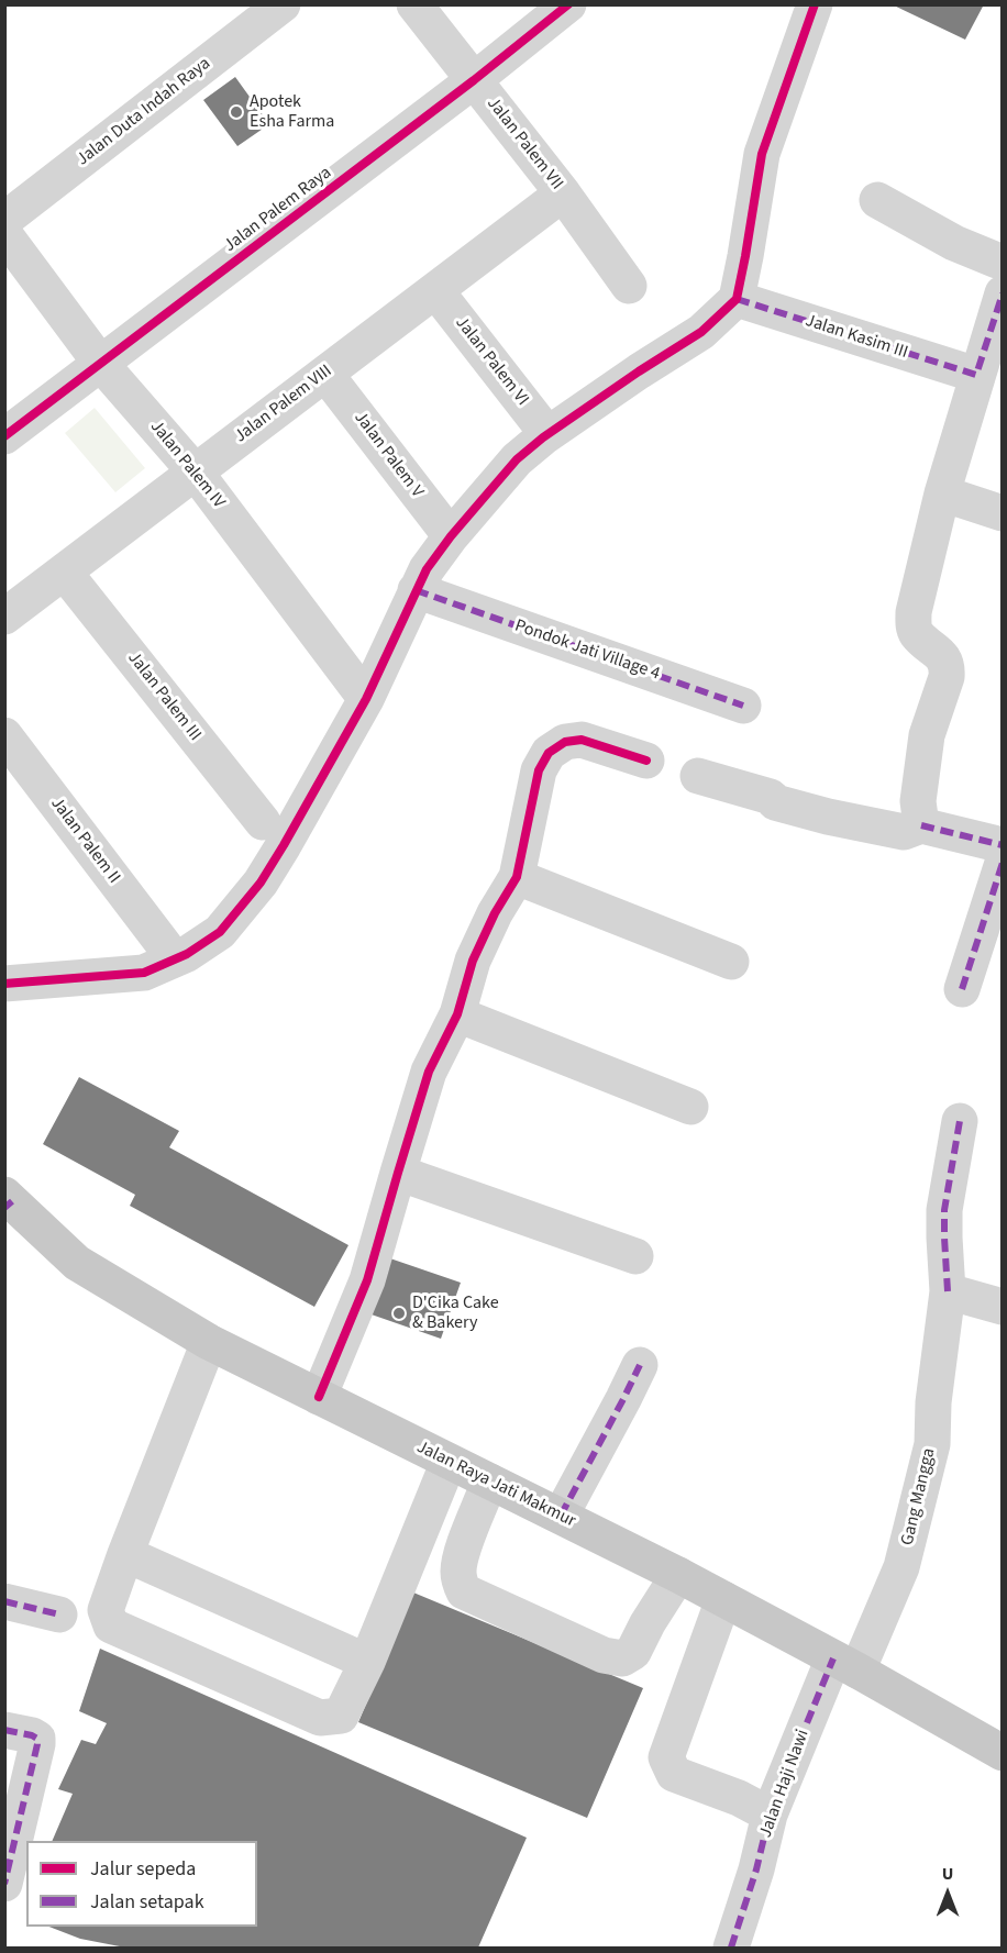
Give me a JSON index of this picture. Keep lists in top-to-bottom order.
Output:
{
  "streets": {
    "main road": ["Jalan Raya Jati Makmur"],
    "street": [
      "Jalan Duta Indah Raya",
      "Jalan Palem VII",
      "Jalan Palem Raya",
      "Jalan Kasim III",
      "Jalan Palem VI",
      "Jalan Palem VIII",
      "Jalan Palem V",
      "Jalan Palem IV",
      "Pondok Jati Village 4",
      "Jalan Palem III",
      "Jalan Palem II",
      "Gang Mangga",
      "Jalan Haji Nawi"
    ]
  },
  "crossings": [
    ["Jalan Palem VII", "Jalan Palem Raya"],
    ["Jalan Palem VII", "Jalan Palem VIII"],
    ["Jalan Palem Raya", "Jalan Palem IV"],
    ["Jalan Palem VI", "Jalan Palem VIII"],
    ["Jalan Palem VIII", "Jalan Palem V"],
    ["Jalan Palem VIII", "Jalan Palem IV"],
    ["Jalan Palem VIII", "Jalan Palem III"],
    ["Jalan Raya Jati Makmur", "Gang Mangga"],
    ["Jalan Raya Jati Makmur", "Jalan Haji Nawi"],
    ["Gang Mangga", "Jalan Haji Nawi"]
  ],
  "places": ["Apotek Esha Farma", "D'Cika Cake & Bakery"],
  "legend": ["Jalur sepeda", "Jalan setapak"],
  "north": "top"
}
